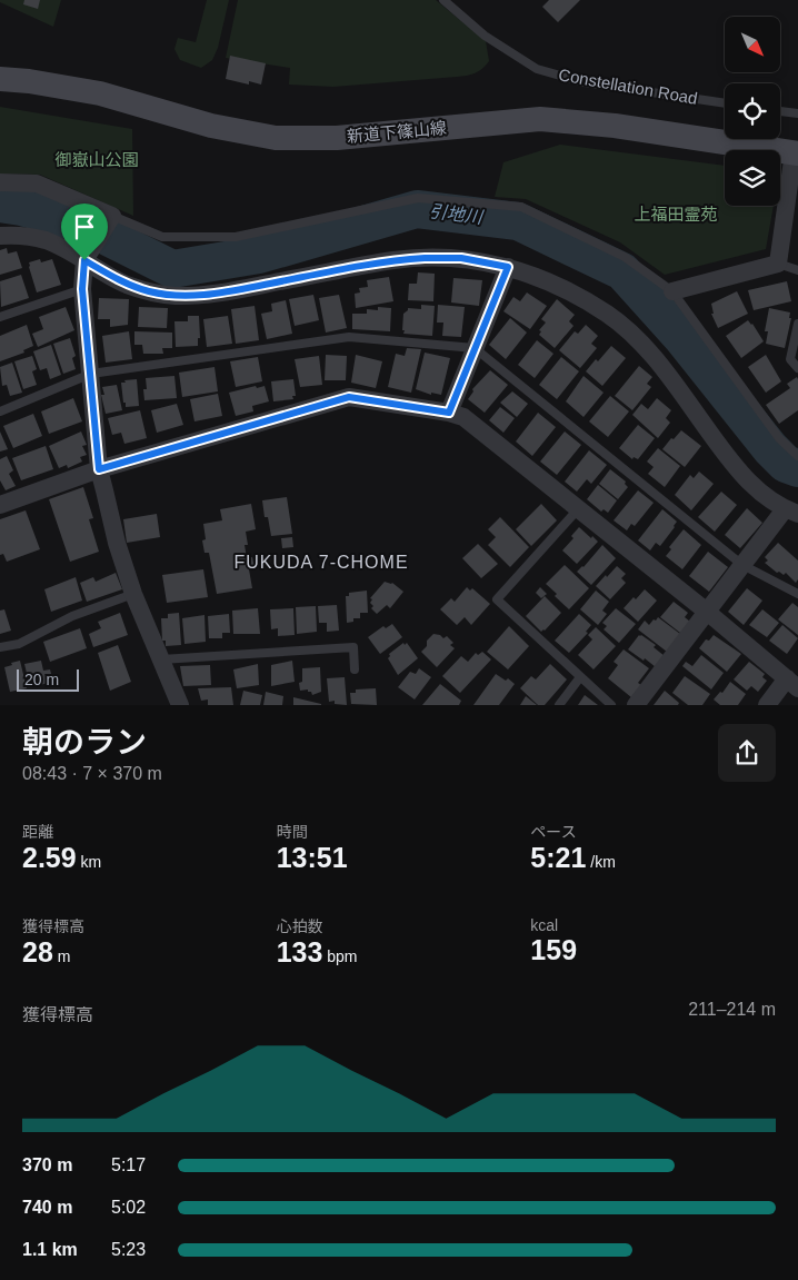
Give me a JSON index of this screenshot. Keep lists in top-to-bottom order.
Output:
{
  "streets": {
    "street": ["新道下篠山線"],
    "lane": ["Constellation Road"]
  },
  "districts": ["FUKUDA 7-CHOME"],
  "water": ["引地川"],
  "parks": ["御嶽山公園", "上福田霊苑"],
  "scale_bar": "20 m",
  "north": "bottom right",
  "page": {
    "scale": "20 m",
    "heading": ["朝のラン", "08:43 · 7 × 370 m"],
    "stats": [
      ["距離", "2.59 km"],
      ["時間", "13:51"],
      ["ペース", "5:21 /km"],
      ["獲得標高", "28 m"],
      ["心拍数", "133 bpm"],
      ["kcal", "159"]
    ],
    "chart": ["獲得標高", "211–214 m"],
    "list": [
      {
        "name": "370 m",
        "note": "5:17"
      },
      {
        "name": "740 m",
        "note": "5:02"
      },
      {
        "name": "1.1 km",
        "note": "5:23"
      }
    ]
  }
}
